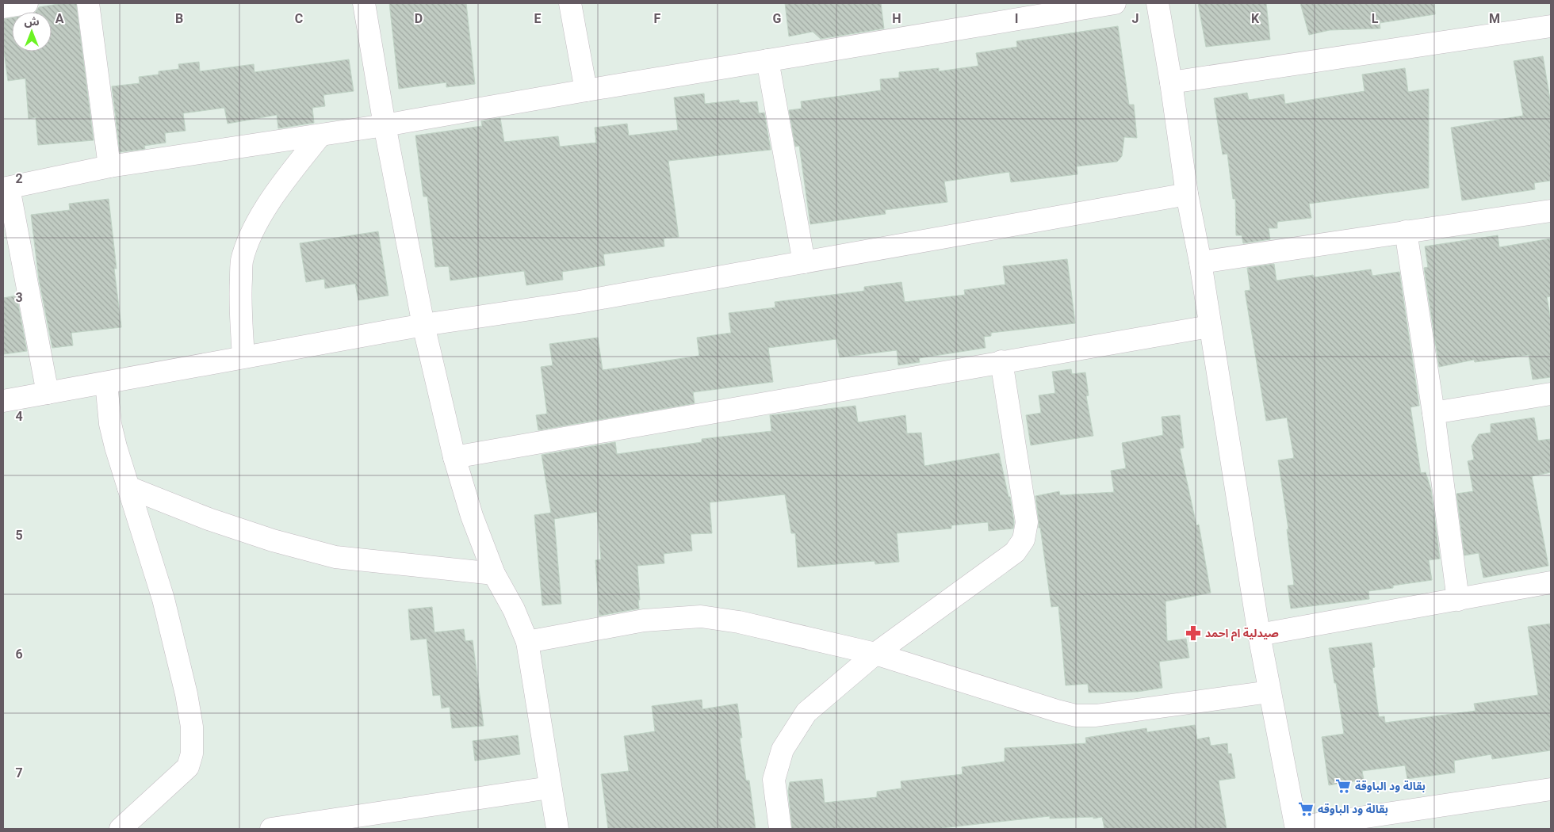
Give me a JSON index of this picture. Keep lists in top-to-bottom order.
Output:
{
  "places": {
    "pharmacy": ["صيدلية ام احمد"],
    "supermarket": ["بقالة ود الباوقة", "بقالة ود الباوقه"]
  },
  "north": "top",
  "grid": {
    "columns": [
      "A",
      "B",
      "C",
      "D",
      "E",
      "F",
      "G",
      "H",
      "I",
      "J",
      "K",
      "L",
      "M"
    ],
    "rows": [
      "2",
      "3",
      "4",
      "5",
      "6",
      "7"
    ]
  }
}
